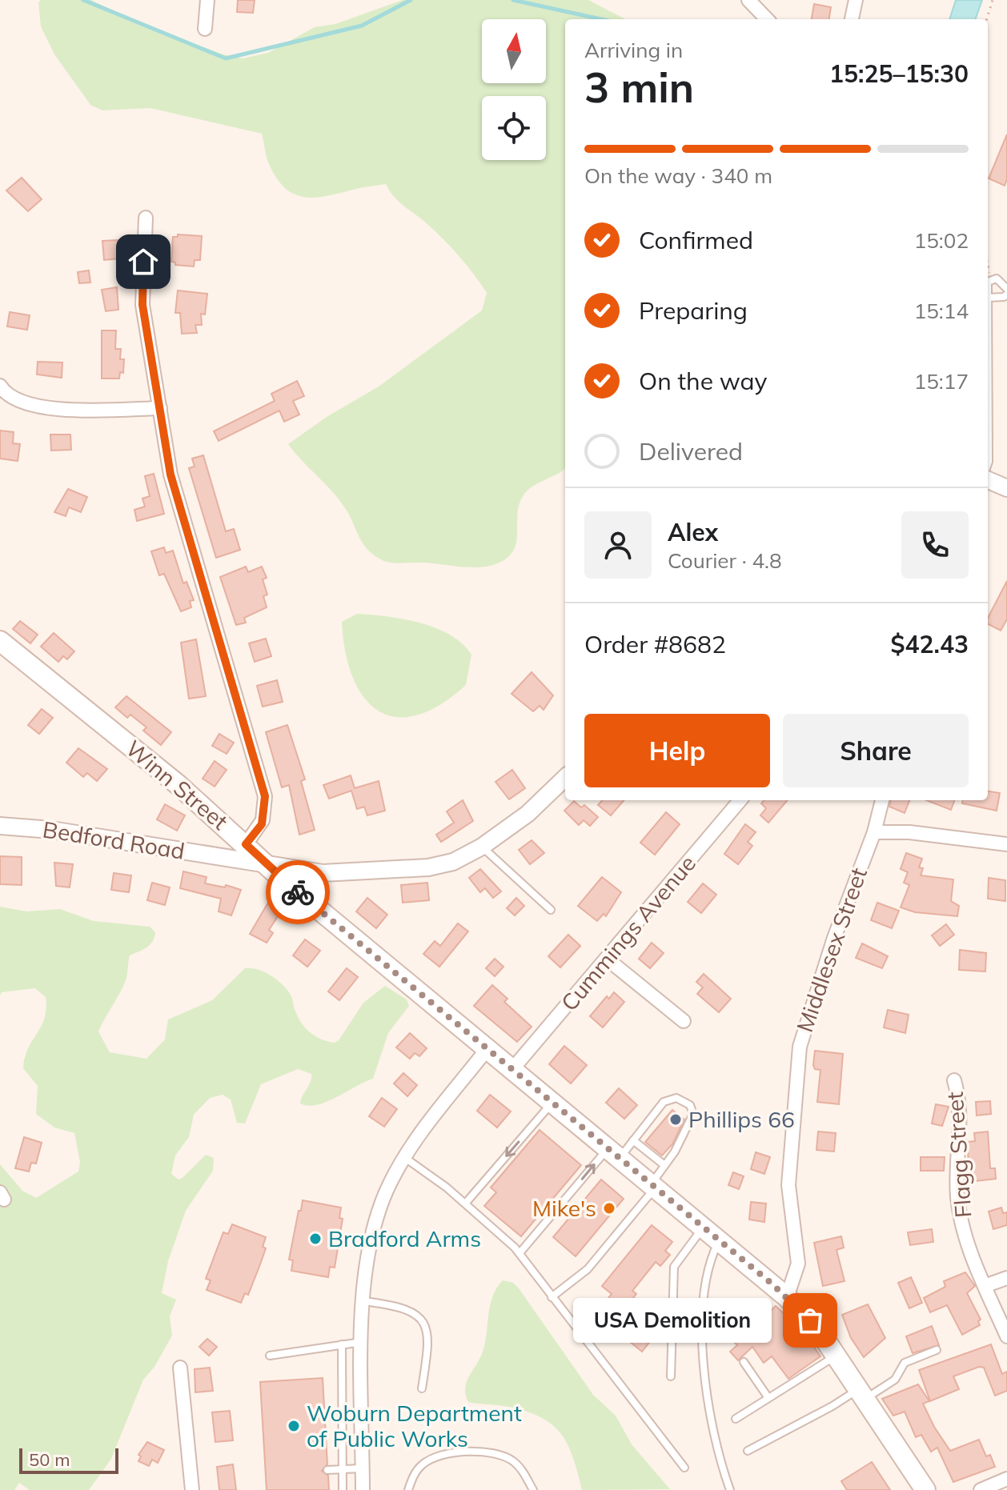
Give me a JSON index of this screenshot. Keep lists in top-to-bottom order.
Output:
{
  "streets": {
    "main road": ["Winn Street"],
    "street": [
      "Bedford Road",
      "Cummings Avenue",
      "Middlesex Street",
      "Flagg Street"
    ]
  },
  "crossings": [
    ["Winn Street", "Bedford Road"],
    ["Winn Street", "Cummings Avenue"],
    ["Winn Street", "Middlesex Street"]
  ],
  "places": [
    "Phillips 66",
    "Mike's",
    "Bradford Arms",
    "USA Demolition",
    "Woburn Department of Public Works"
  ],
  "scale_bar": "50 m",
  "north": "top",
  "page": {
    "heading": ["3 min", "Arriving in", "15:25–15:30"],
    "panel": [
      "Alex",
      "Courier · 4.8",
      "Order #8682",
      "$42.43"
    ],
    "bar": "On the way · 340 m",
    "list": [
      ["Confirmed", "15:02"],
      ["Preparing", "15:14"],
      ["On the way", "15:17"],
      "Delivered"
    ],
    "buttons": ["Help", "Share"],
    "bubble": "USA Demolition",
    "scale": "50 m"
  }
}
